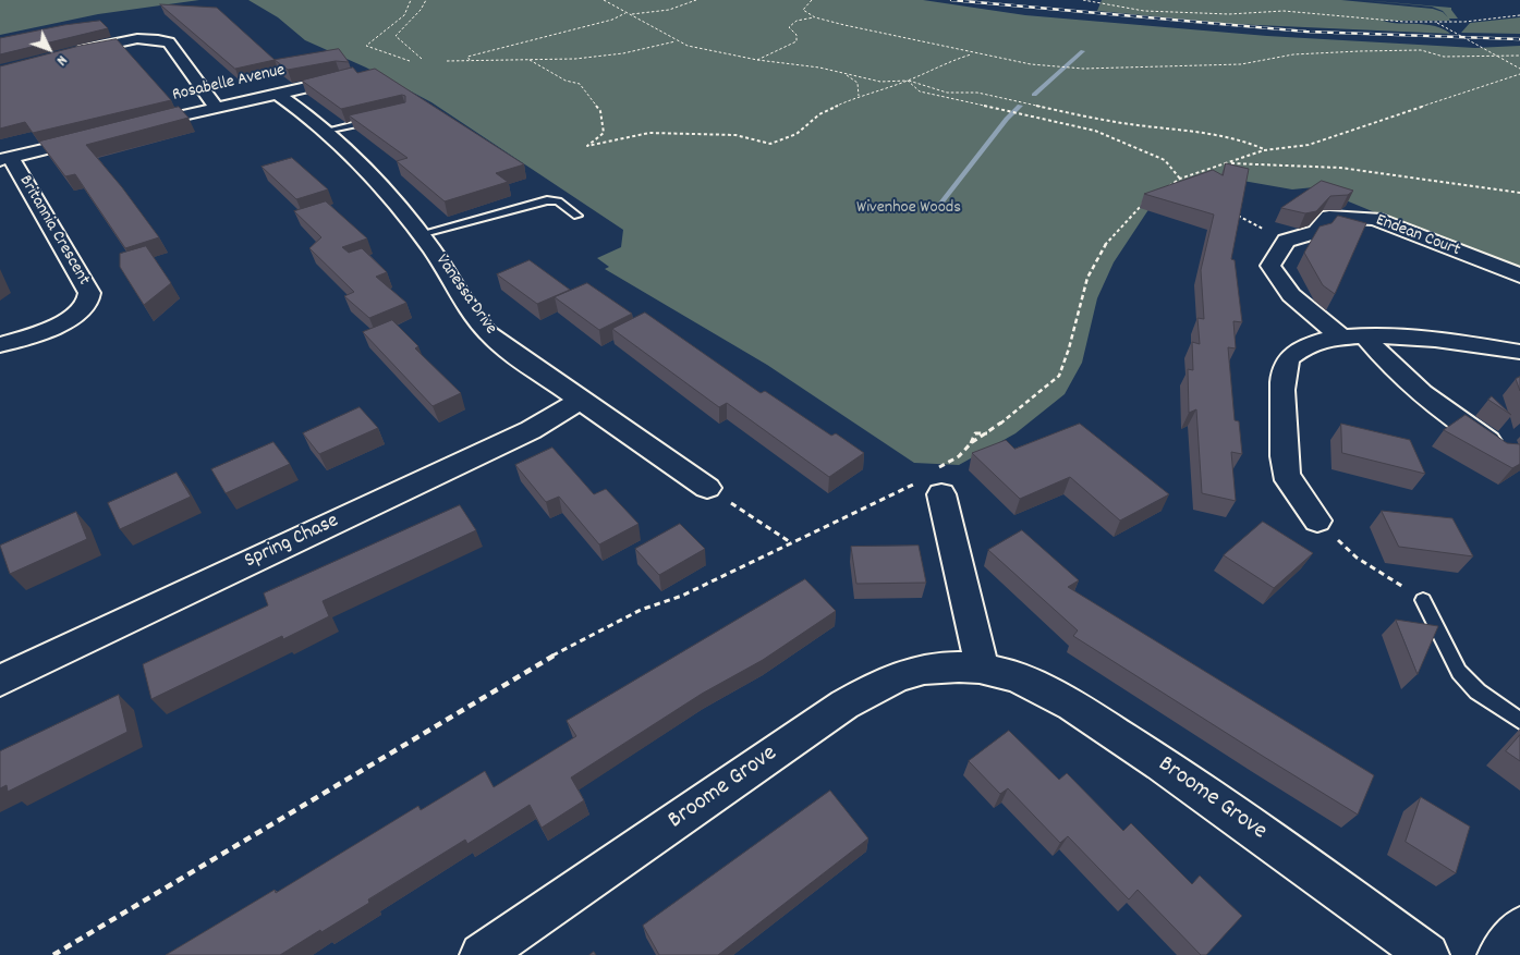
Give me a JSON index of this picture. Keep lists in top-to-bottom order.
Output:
{
  "streets": {
    "street": [
      "Rosabelle Avenue",
      "Britannia Crescent",
      "Endean Court",
      "Vanessa Drive",
      "Spring Chase",
      "Broome Grove"
    ]
  },
  "crossings": [
    ["Rosabelle Avenue", "Vanessa Drive"],
    ["Vanessa Drive", "Spring Chase"]
  ],
  "parks": ["Wivenhoe Woods"],
  "north": "bottom right"
}
